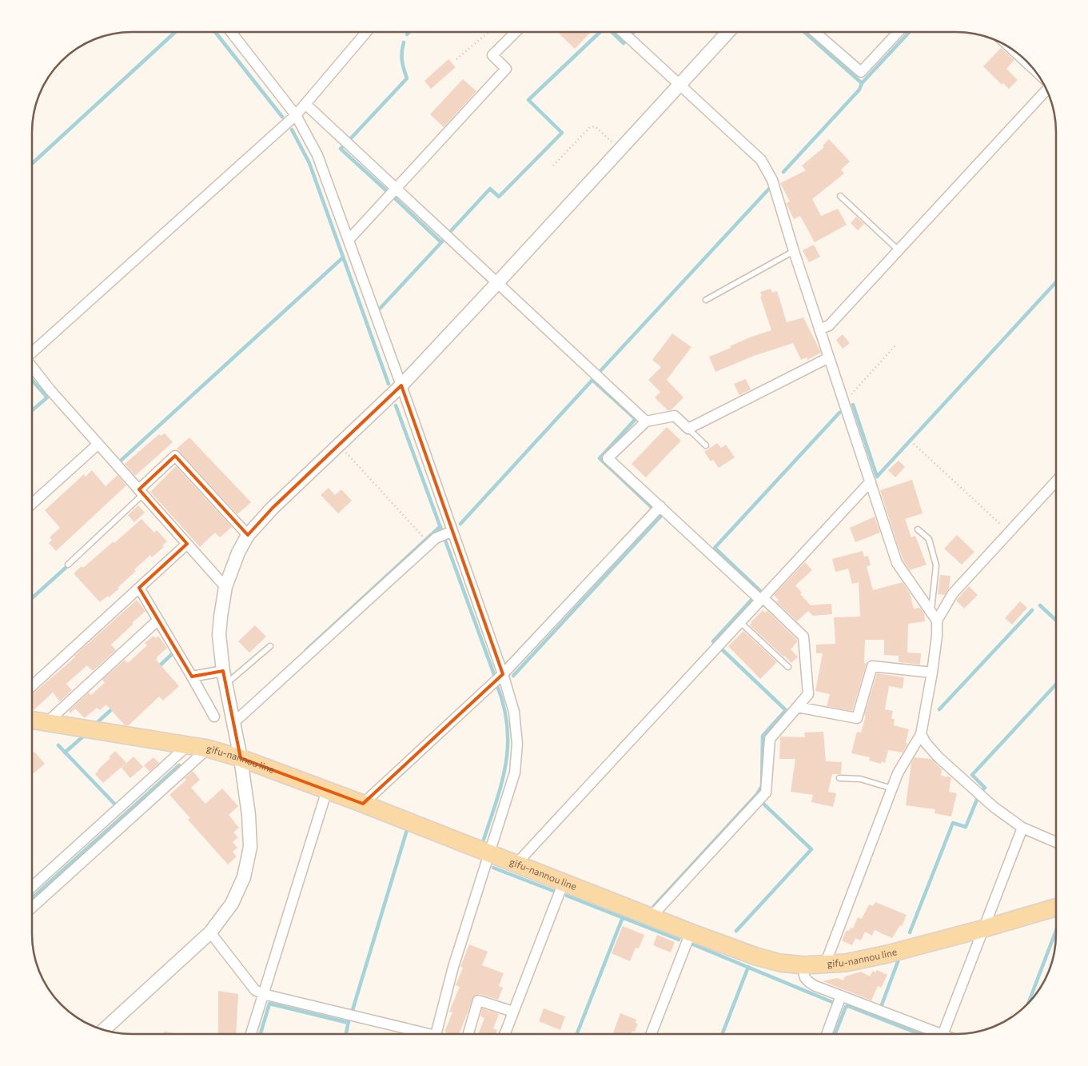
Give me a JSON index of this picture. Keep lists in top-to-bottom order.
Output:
{
  "streets": {
    "main road": ["gifu-nannou line"]
  }
}
